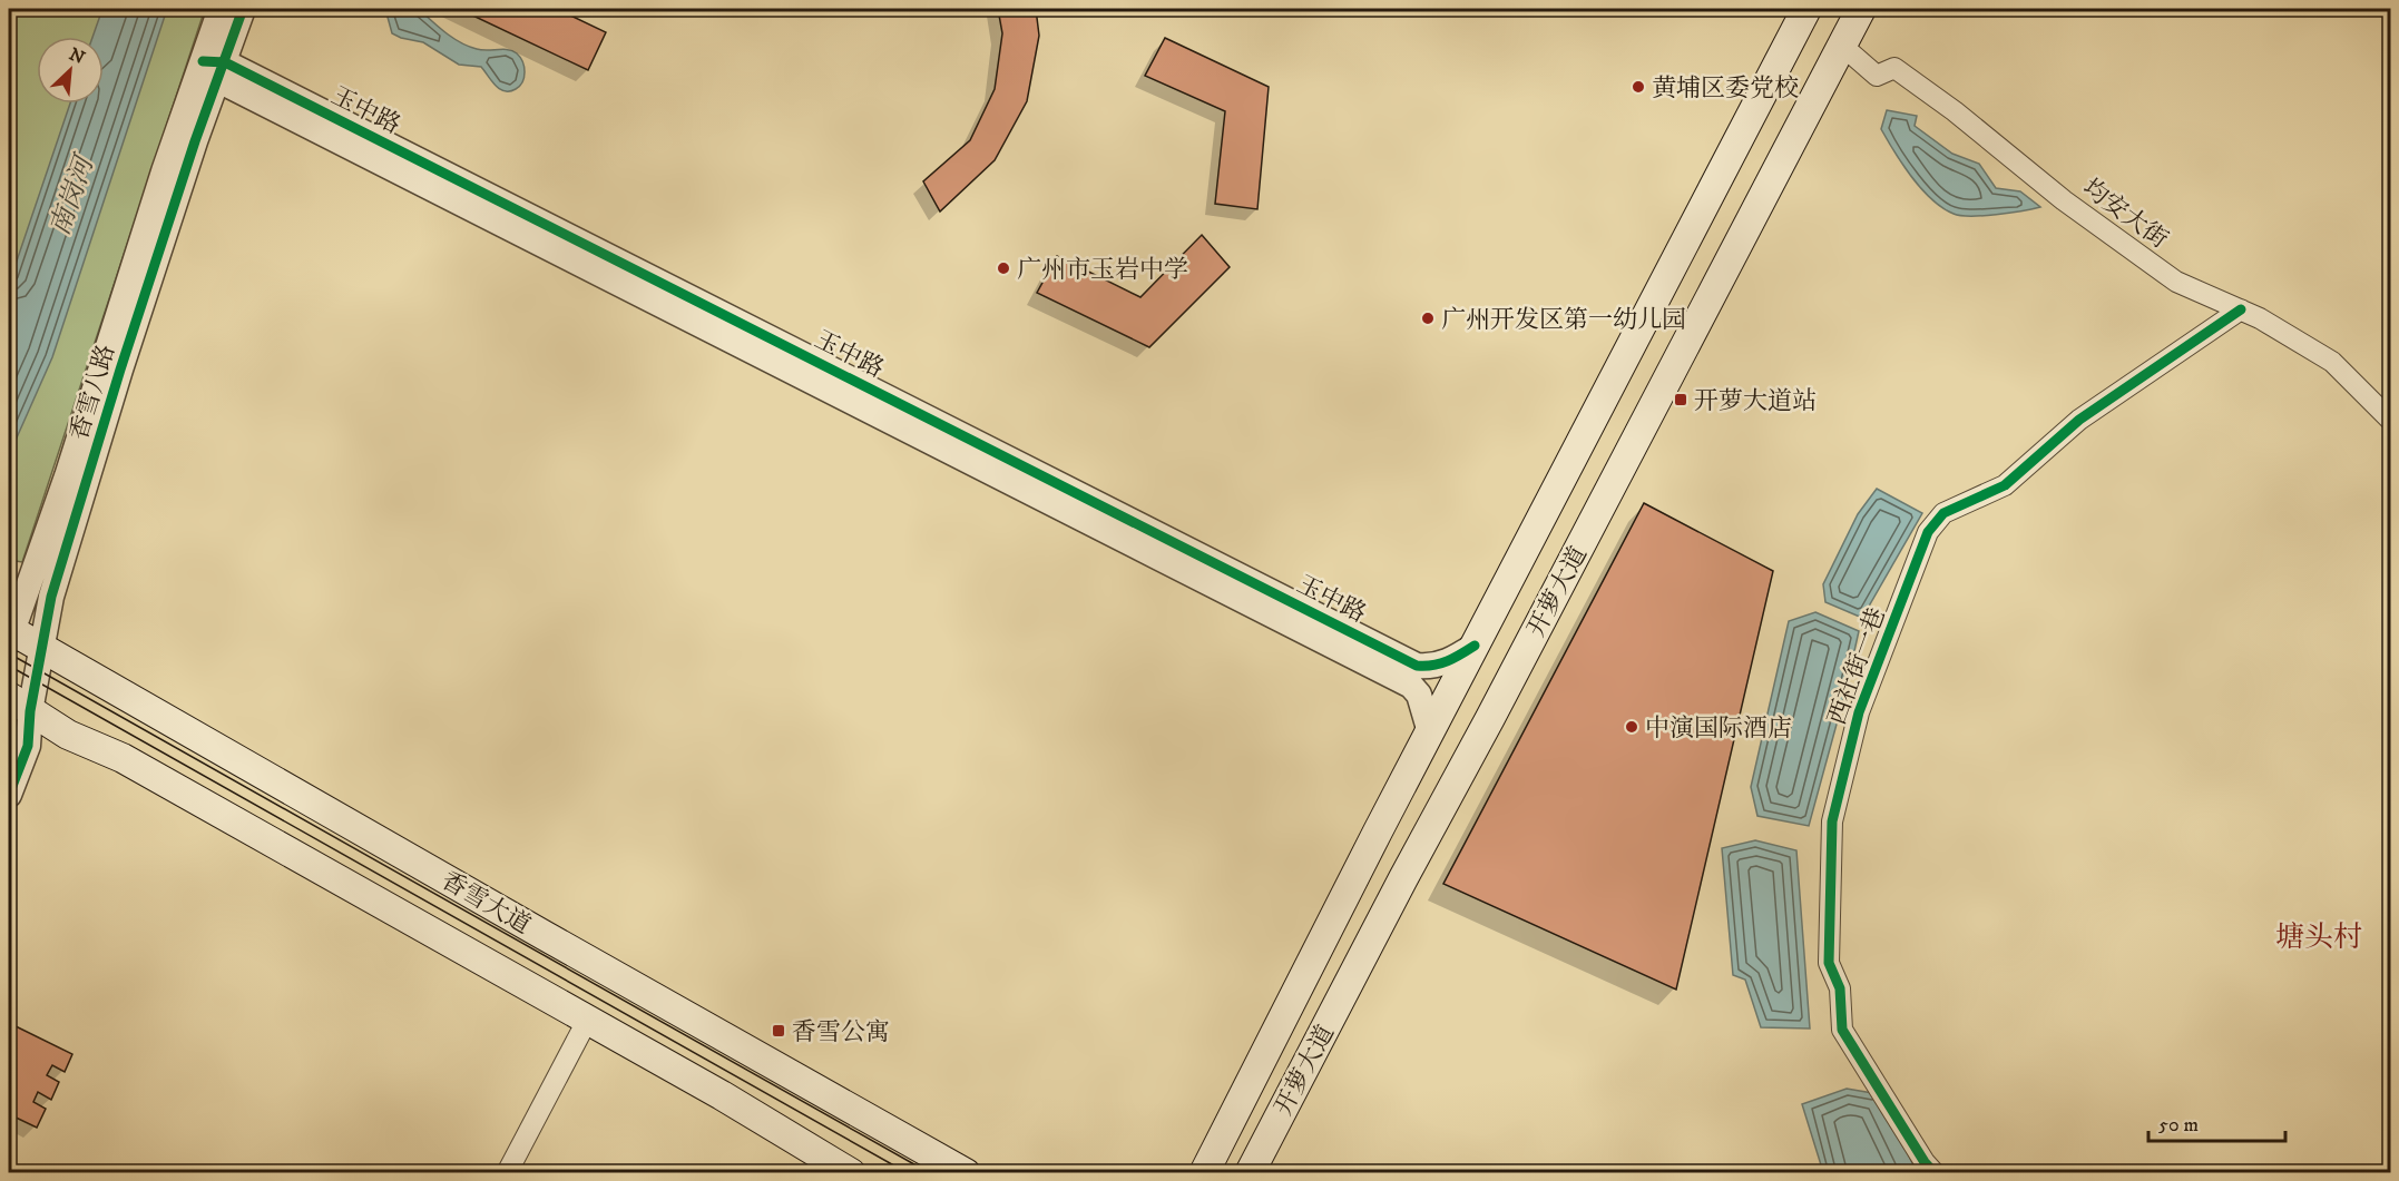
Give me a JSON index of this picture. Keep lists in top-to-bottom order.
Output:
{
  "streets": {
    "main road": ["开萝大道", "香雪大道"],
    "street": [
      "玉中路",
      "均安大街",
      "香雪八路",
      "西社街一巷"
    ]
  },
  "crossings": [
    ["玉中路", "香雪八路"],
    ["玉中路", "开萝大道"],
    ["均安大街", "开萝大道"],
    ["均安大街", "西社街一巷"],
    ["香雪八路", "香雪大道"]
  ],
  "districts": ["塘头村"],
  "water": ["南岗河"],
  "places": {
    "other": [
      "黄埔区委党校",
      "广州市玉岩中学",
      "广州开发区第一幼儿园",
      "中演国际酒店"
    ],
    "transit": ["开萝大道站", "香雪公寓"]
  },
  "scale_bar": "50 m",
  "north": "top right"
}
